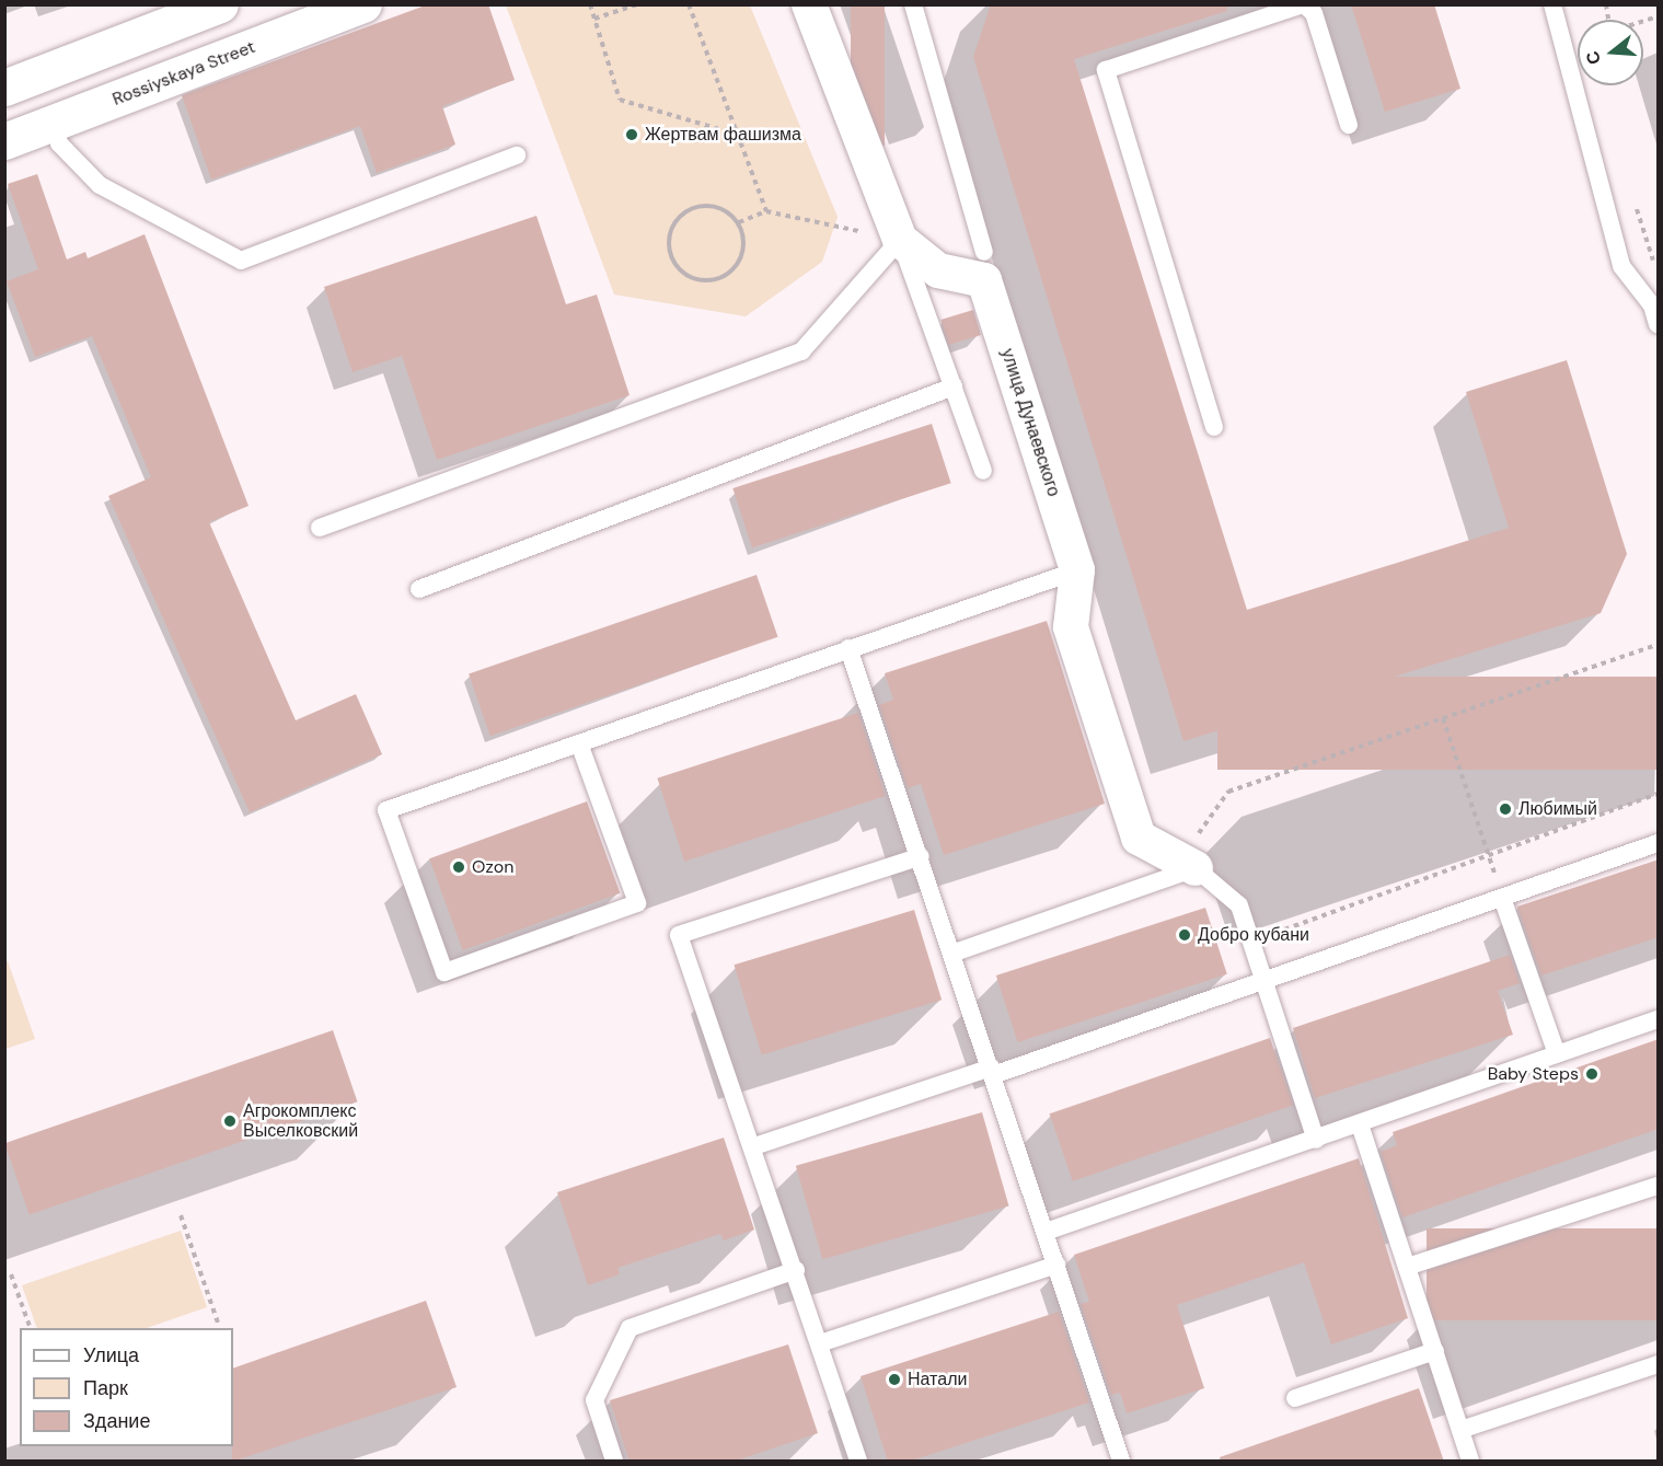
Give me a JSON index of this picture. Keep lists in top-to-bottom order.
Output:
{
  "streets": {
    "main road": ["Rossiyskaya Street"],
    "street": ["улица Дунаевского"]
  },
  "places": [
    "Жертвам фашизма",
    "Любимый",
    "Ozon",
    "Добро кубани",
    "Baby Steps",
    "Агрокомплекс Выселковский",
    "Натали"
  ],
  "legend": ["Улица", "Парк", "Здание"],
  "north": "left"
}
